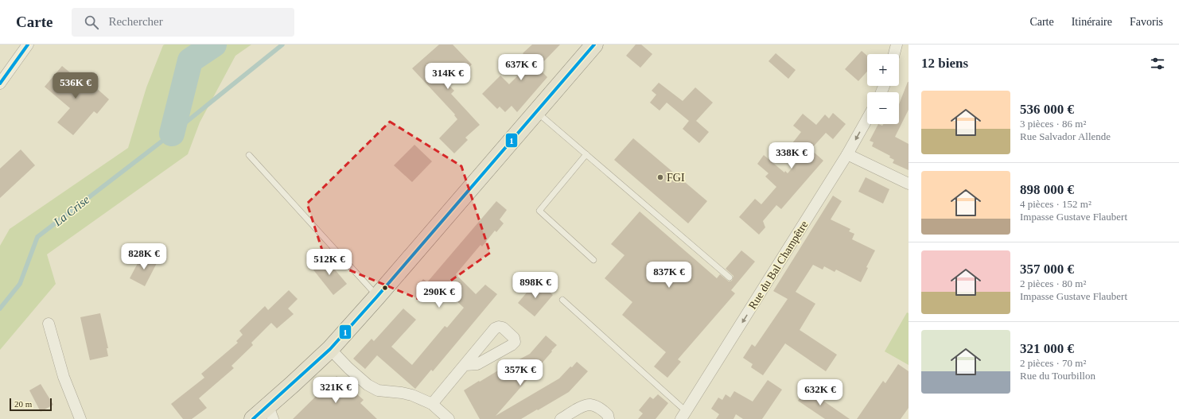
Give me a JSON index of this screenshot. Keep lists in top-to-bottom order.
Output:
{
  "streets": {
    "street": ["Rue du Bal Champêtre"]
  },
  "one_way": ["Rue du Bal Champêtre"],
  "water": ["La Crise"],
  "places": ["FGI"],
  "lines": ["transit line 1"],
  "scale_bar": "20 m",
  "page": {
    "header": "Carte",
    "search": "Rechercher",
    "nav": ["Carte", "Itinéraire", "Favoris"],
    "heading": "12 biens",
    "map_buttons": ["+", "−"],
    "price": [
      "637K €",
      "314K €",
      "536K €",
      "338K €",
      "828K €",
      "512K €",
      "837K €",
      "898K €",
      "290K €",
      "357K €",
      "321K €",
      "632K €"
    ],
    "list": [
      {
        "name": "536 000 €",
        "note": "3 pièces · 86 m² · Rue Salvador Allende"
      },
      {
        "name": "898 000 €",
        "note": "4 pièces · 152 m² · Impasse Gustave Flaubert"
      },
      {
        "name": "357 000 €",
        "note": "2 pièces · 80 m² · Impasse Gustave Flaubert"
      },
      {
        "name": "321 000 €",
        "note": "2 pièces · 70 m² · Rue du Tourbillon"
      }
    ],
    "scale": "20 m"
  }
}
